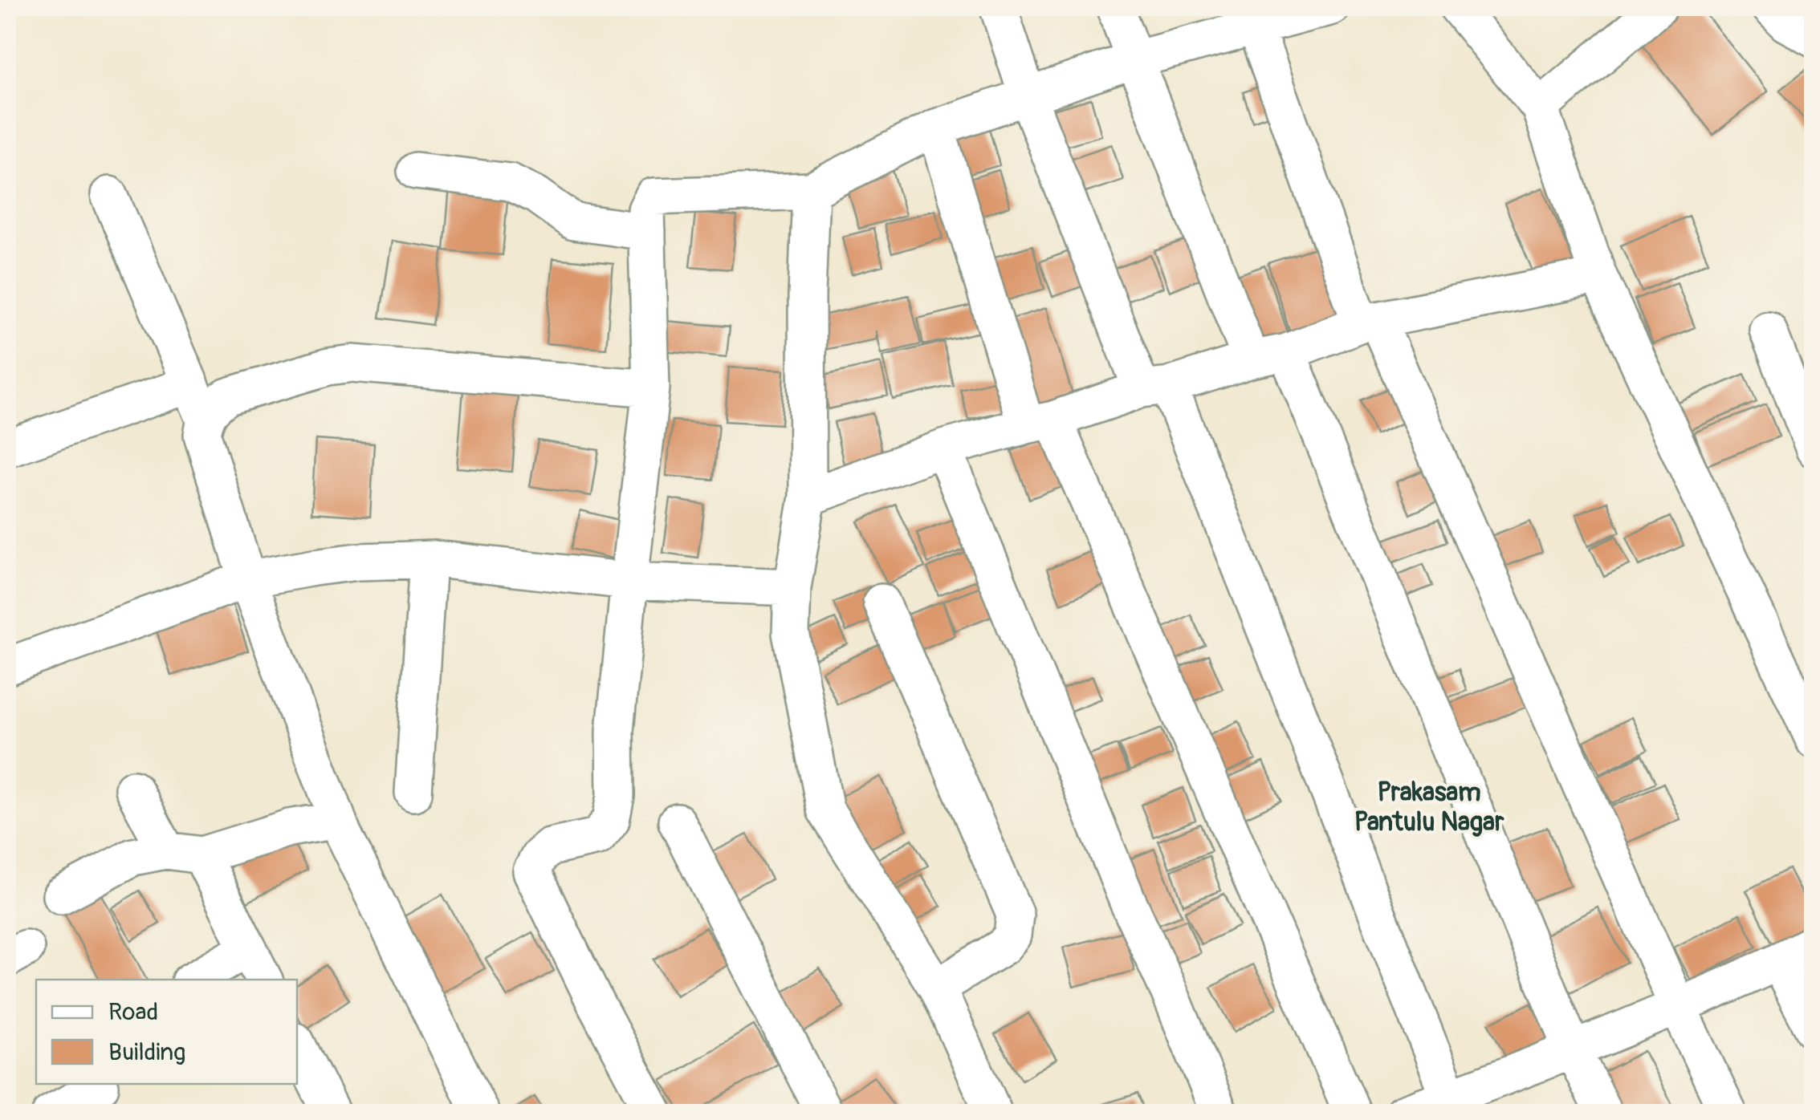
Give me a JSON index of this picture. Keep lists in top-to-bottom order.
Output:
{
  "districts": ["Prakasam Pantulu Nagar"],
  "legend": ["Road", "Building"]
}
